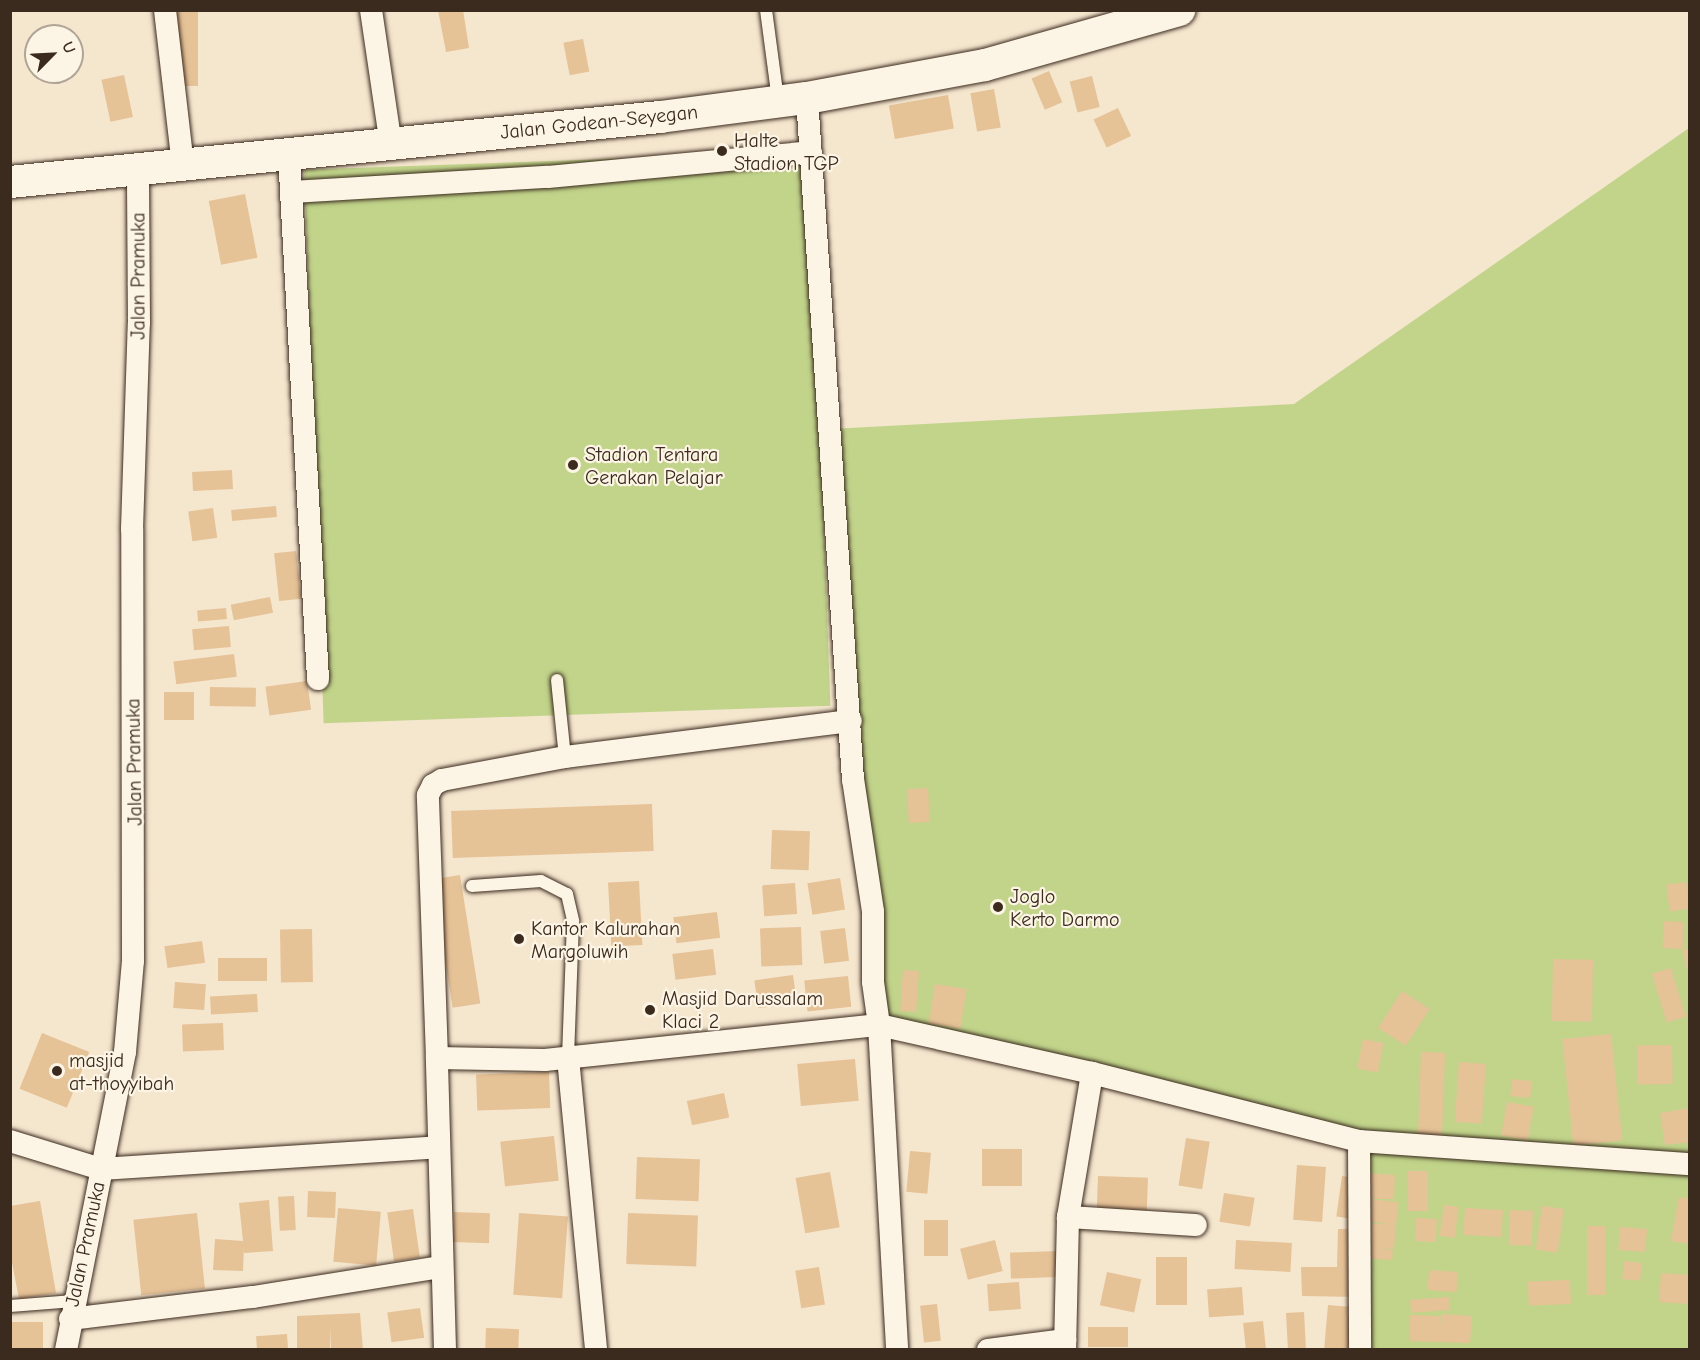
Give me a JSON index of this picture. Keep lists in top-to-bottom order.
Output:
{
  "streets": {
    "main road": ["Jalan Godean-Seyegan"],
    "street": ["Jalan Pramuka"]
  },
  "crossings": [
    ["Jalan Godean-Seyegan", "Jalan Pramuka"]
  ],
  "places": [
    "Halte Stadion TGP",
    "Stadion Tentara Gerakan Pelajar",
    "Joglo Kerto Darmo",
    "Kantor Kalurahan Margoluwih",
    "Masjid Darussalam Klaci 2",
    "masjid at-thoyyibah"
  ],
  "north": "top right"
}
